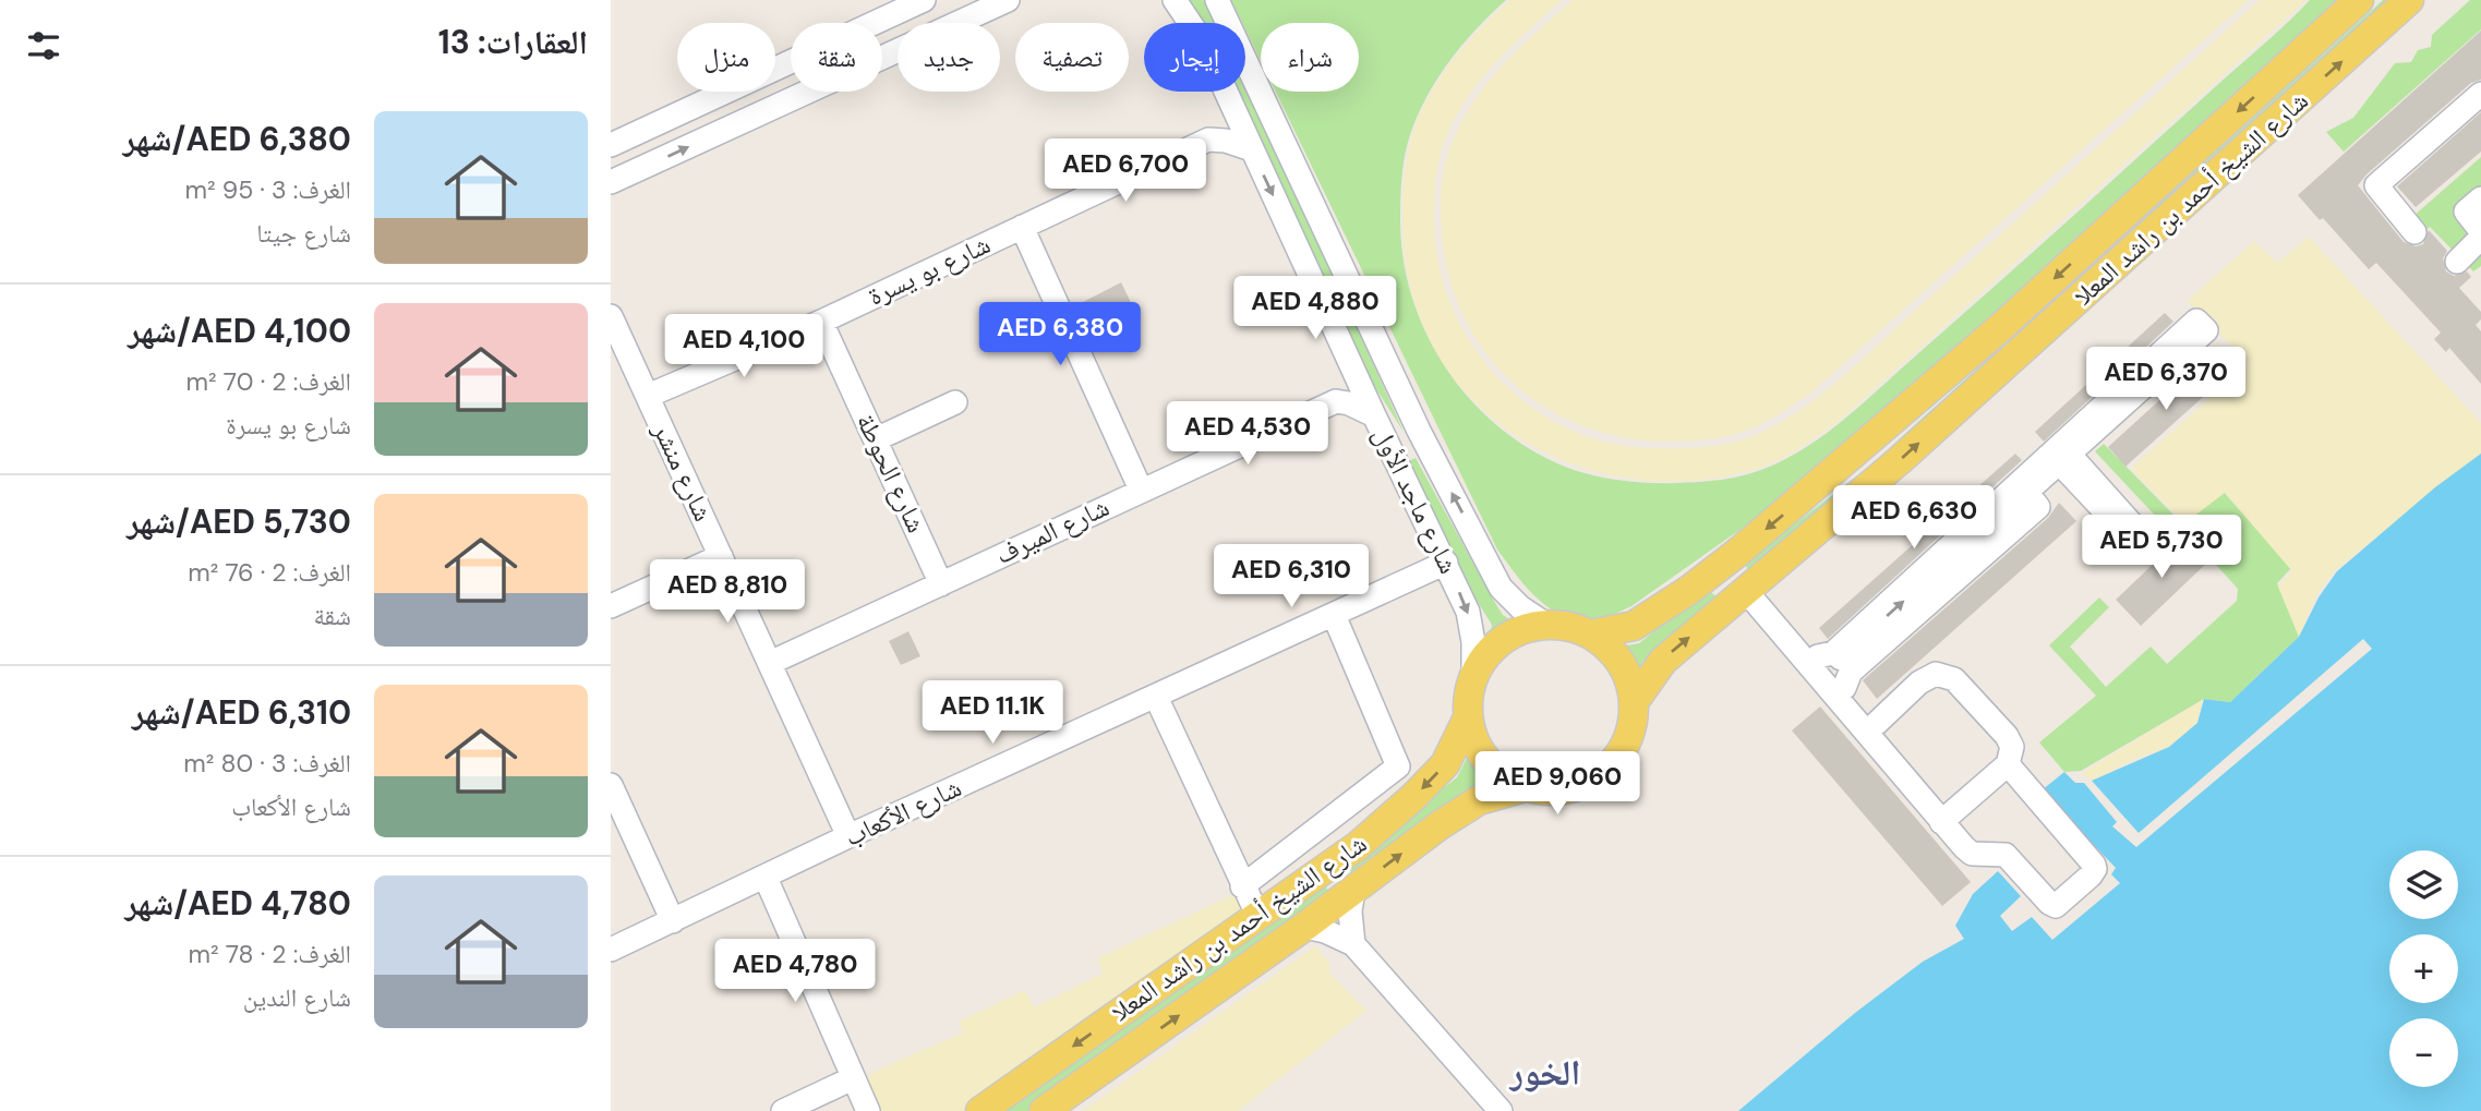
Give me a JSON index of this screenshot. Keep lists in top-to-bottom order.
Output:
{
  "streets": {
    "main road": ["شارع الشيخ أحمد بن راشد المعلا"],
    "street": [
      "شارع بو يسرة",
      "شارع منشر",
      "شارع الحوطة",
      "شارع ماجد الأول",
      "شارع الميرف",
      "شارع الأكعاب"
    ]
  },
  "crossings": [
    ["شارع الشيخ أحمد بن راشد المعلا", "شارع ماجد الأول"],
    ["شارع بو يسرة", "شارع منشر"],
    ["شارع بو يسرة", "شارع الحوطة"],
    ["شارع منشر", "شارع الميرف"],
    ["شارع منشر", "شارع الأكعاب"],
    ["شارع الحوطة", "شارع الميرف"],
    ["شارع ماجد الأول", "شارع الأكعاب"]
  ],
  "districts": ["الخور"],
  "page": {
    "heading": "العقارات: 13",
    "chip": [
      "شراء",
      "إيجار",
      "تصفية",
      "جديد",
      "شقة",
      "منزل"
    ],
    "list": [
      {
        "name": "AED 6,380/شهر",
        "note": "الغرف: 3 · 95 m² · شارع جيتا"
      },
      {
        "name": "AED 4,100/شهر",
        "note": "الغرف: 2 · 70 m² · شارع بو يسرة"
      },
      {
        "name": "AED 5,730/شهر",
        "note": "الغرف: 2 · 76 m² · شقة"
      },
      {
        "name": "AED 6,310/شهر",
        "note": "الغرف: 3 · 80 m² · شارع الأكعاب"
      },
      {
        "name": "AED 4,780/شهر",
        "note": "الغرف: 2 · 78 m² · شارع الندين"
      }
    ],
    "price": [
      "AED 6,700",
      "AED 4,880",
      "AED 6,380",
      "AED 4,100",
      "AED 6,370",
      "AED 4,530",
      "AED 6,630",
      "AED 5,730",
      "AED 6,310",
      "AED 8,810",
      "AED 11.1K",
      "AED 9,060",
      "AED 4,780"
    ],
    "map_buttons": ["+", "−"]
  }
}
